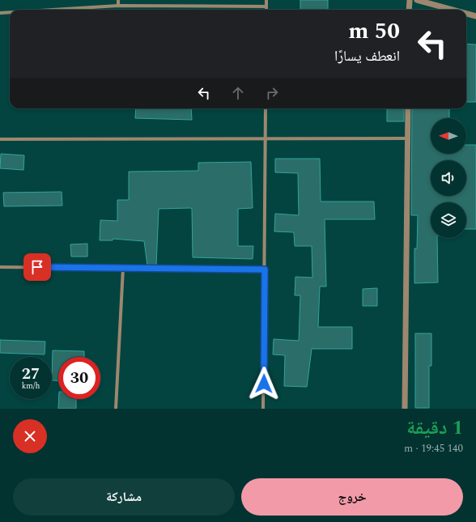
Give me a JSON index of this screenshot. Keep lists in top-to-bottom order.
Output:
{
  "north": "left",
  "page": {
    "turn": ["50 m", "انعطف يسارًا"],
    "speed": "27 km/h",
    "limit": "30",
    "heading": ["1 دقيقة", "140 m · 19:45"],
    "buttons": ["خروج", "مشاركة"]
  }
}
